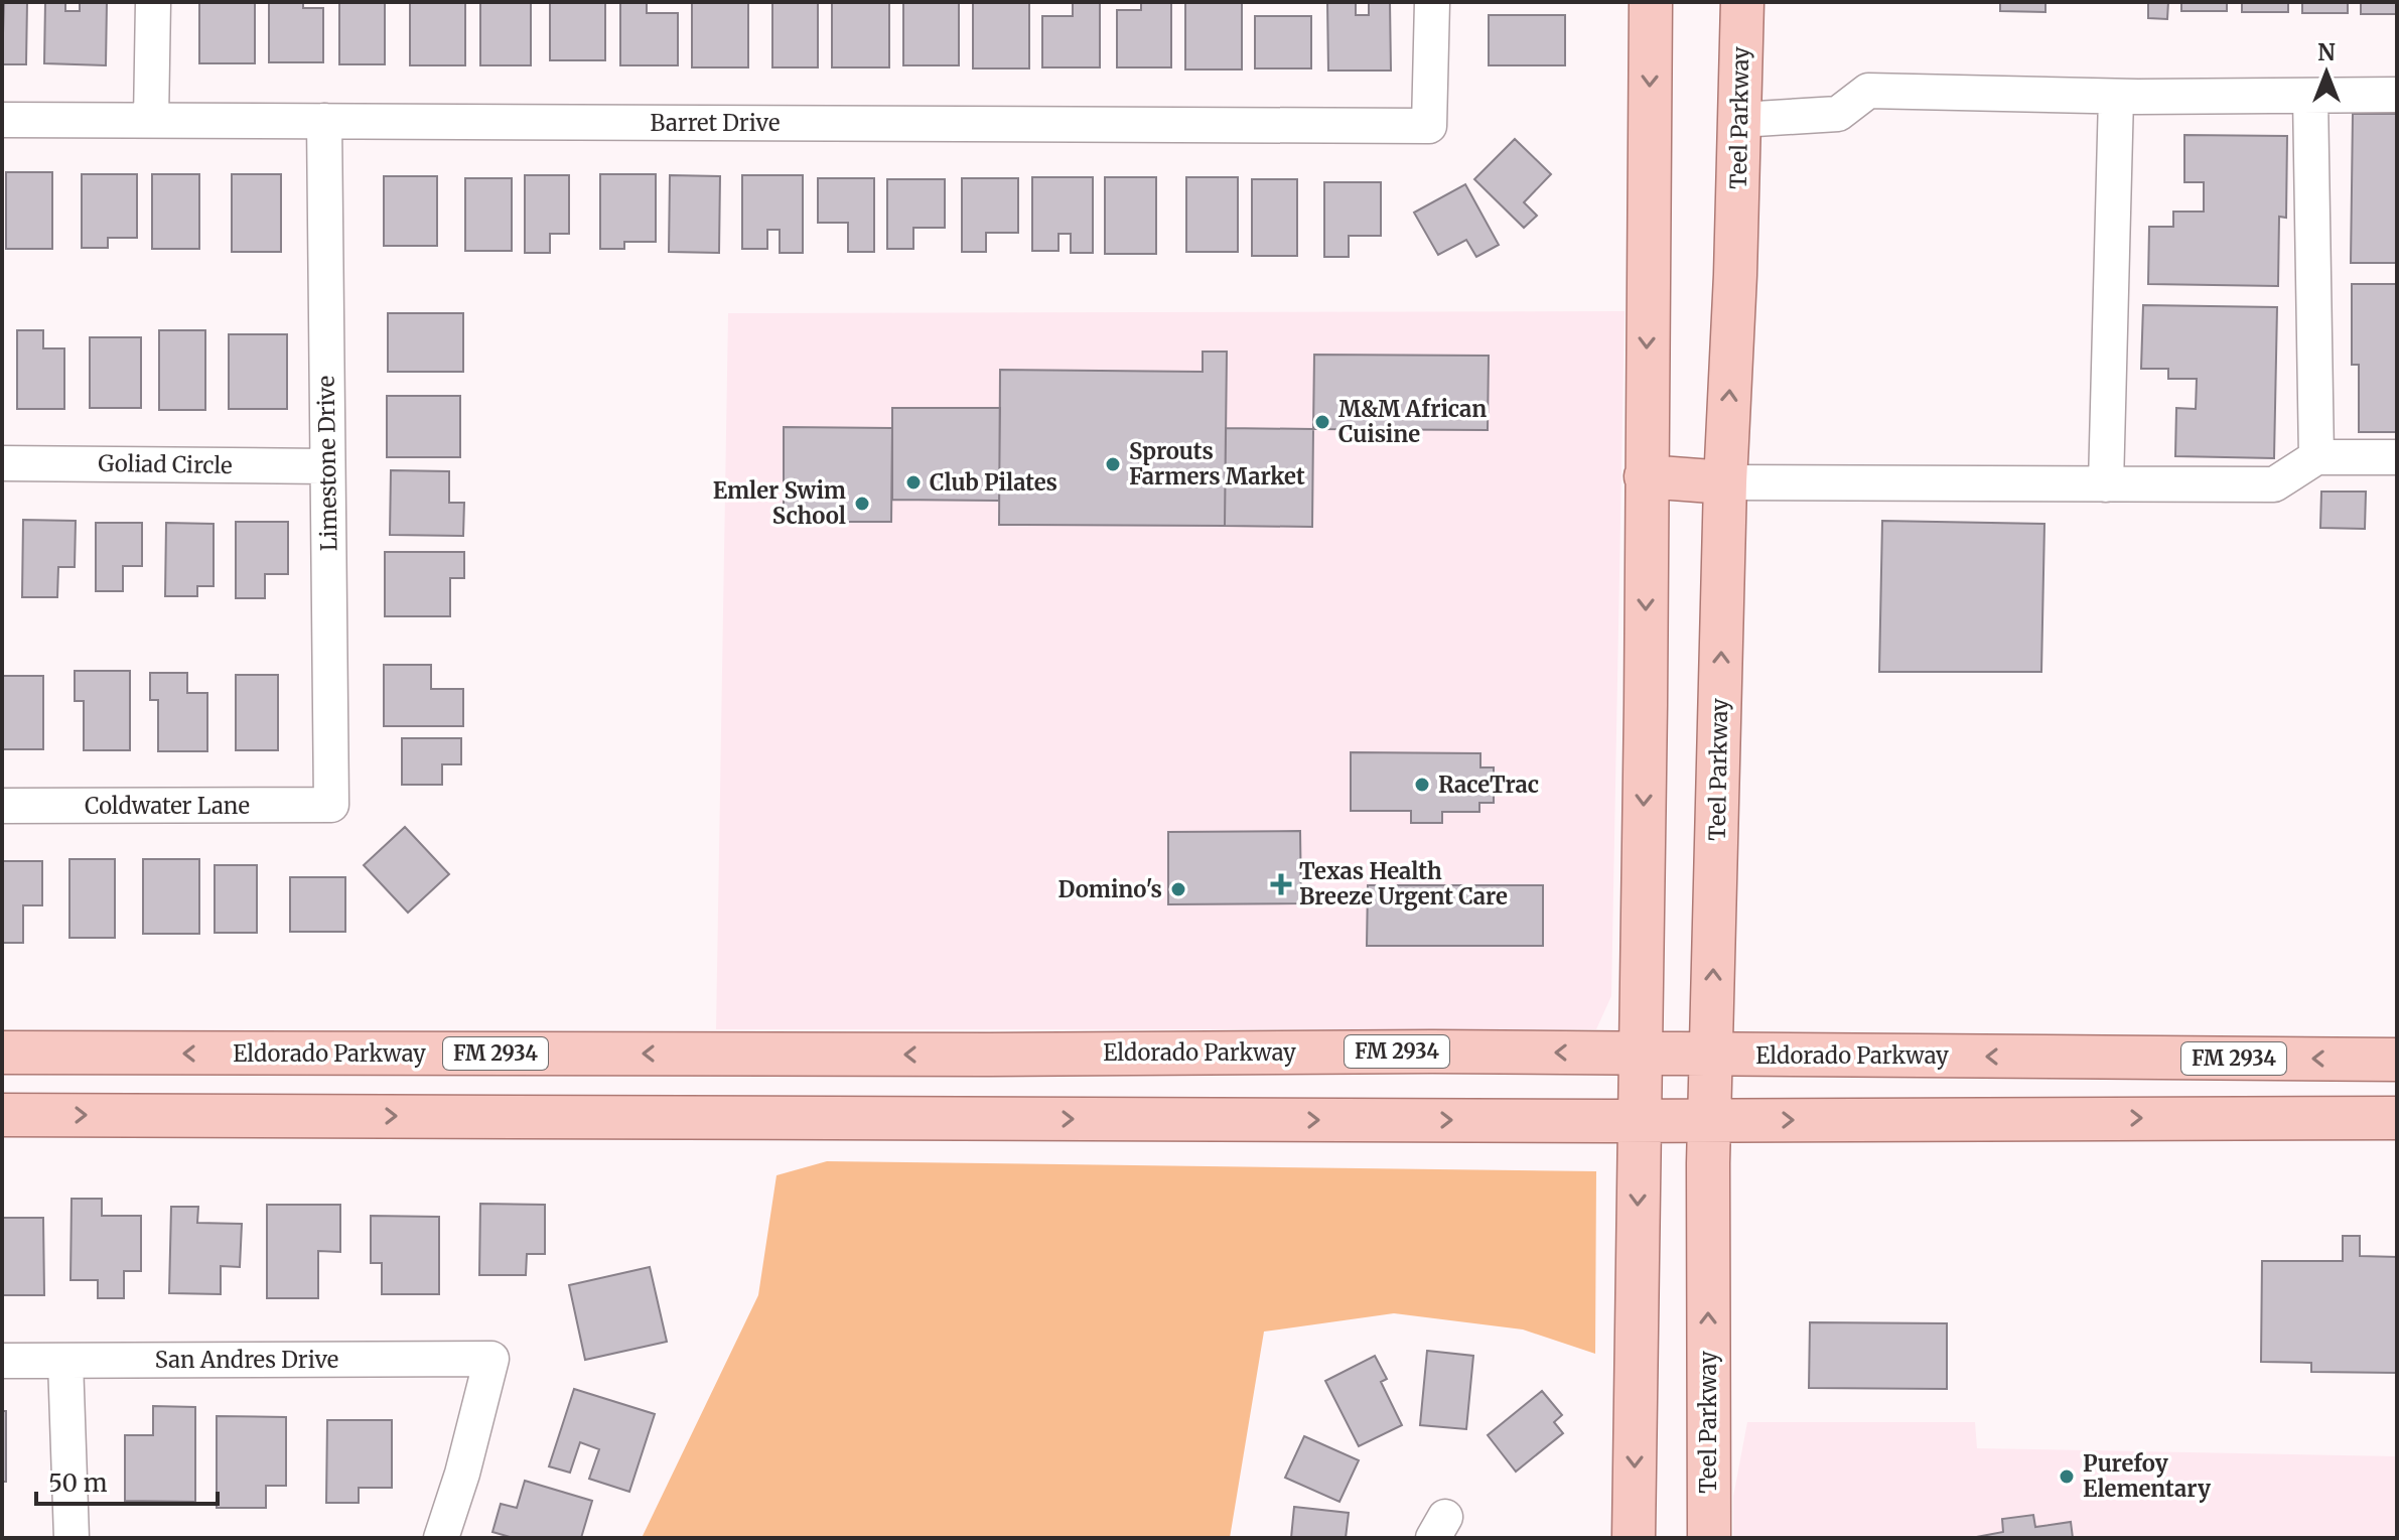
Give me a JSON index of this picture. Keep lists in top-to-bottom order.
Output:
{
  "streets": {
    "main road": ["Teel Parkway", "FM 2934", "Eldorado Parkway"],
    "street": [
      "Barret Drive",
      "Limestone Drive",
      "Goliad Circle",
      "Coldwater Lane",
      "San Andres Drive"
    ]
  },
  "crossings": [
    ["Teel Parkway", "Eldorado Parkway"],
    ["Barret Drive", "Limestone Drive"],
    ["Limestone Drive", "Goliad Circle"],
    ["Limestone Drive", "Coldwater Lane"]
  ],
  "places": {
    "other": [
      "M&M African Cuisine",
      "Sprouts Farmers Market",
      "Club Pilates",
      "Emler Swim School",
      "RaceTrac",
      "Domino's",
      "Purefoy Elementary"
    ],
    "health": ["Texas Health Breeze Urgent Care"]
  },
  "scale_bar": "50 m",
  "north": "top"
}
